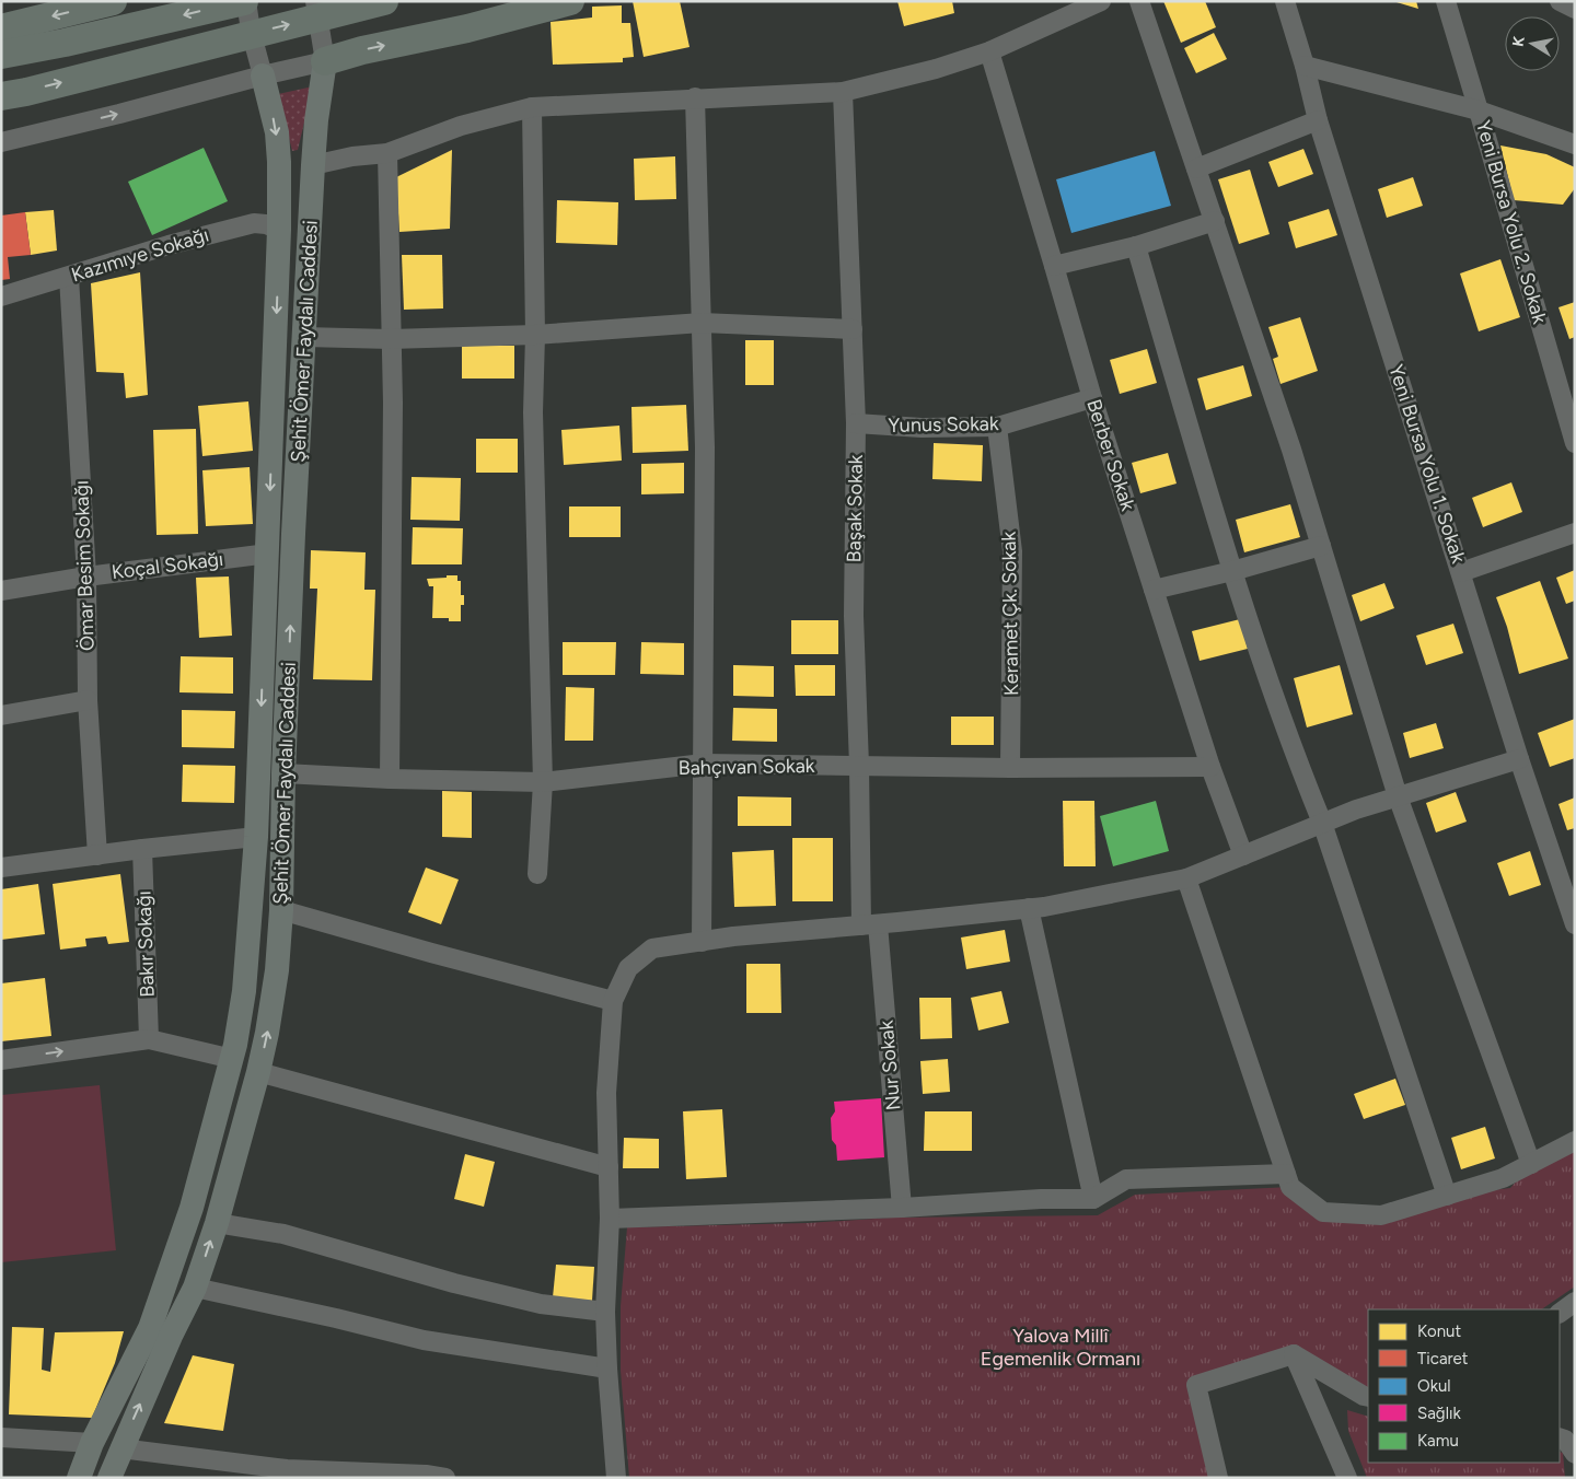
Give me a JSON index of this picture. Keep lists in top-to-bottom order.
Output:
{
  "streets": {
    "main road": ["Şehit Ömer Faydalı Caddesi"],
    "street": [
      "Yeni Bursa Yolu 2. Sokak",
      "Kazımıye Sokağı",
      "Yunus Sokak",
      "Berber Sokak",
      "Yeni Bursa Yolu 1. Sokak",
      "Başak Sokak",
      "Ömar Besim Sokağı",
      "Koçal Sokağı",
      "Keramet Çk. Sokak",
      "Bahçıvan Sokak",
      "Bakır Sokağı",
      "Nur Sokak"
    ]
  },
  "crossings": [
    ["Kazımıye Sokağı", "Şehit Ömer Faydalı Caddesi"],
    ["Kazımıye Sokağı", "Ömar Besim Sokağı"],
    ["Şehit Ömer Faydalı Caddesi", "Koçal Sokağı"],
    ["Şehit Ömer Faydalı Caddesi", "Bahçıvan Sokak"],
    ["Yunus Sokak", "Berber Sokak"],
    ["Yunus Sokak", "Başak Sokak"],
    ["Yunus Sokak", "Keramet Çk. Sokak"],
    ["Berber Sokak", "Bahçıvan Sokak"],
    ["Başak Sokak", "Bahçıvan Sokak"],
    ["Başak Sokak", "Nur Sokak"],
    ["Ömar Besim Sokağı", "Koçal Sokağı"],
    ["Keramet Çk. Sokak", "Bahçıvan Sokak"]
  ],
  "parks": ["Yalova Millî Egemenlik Ormanı"],
  "legend": [
    "Konut",
    "Ticaret",
    "Okul",
    "Sağlık",
    "Kamu"
  ],
  "north": "left"
}
